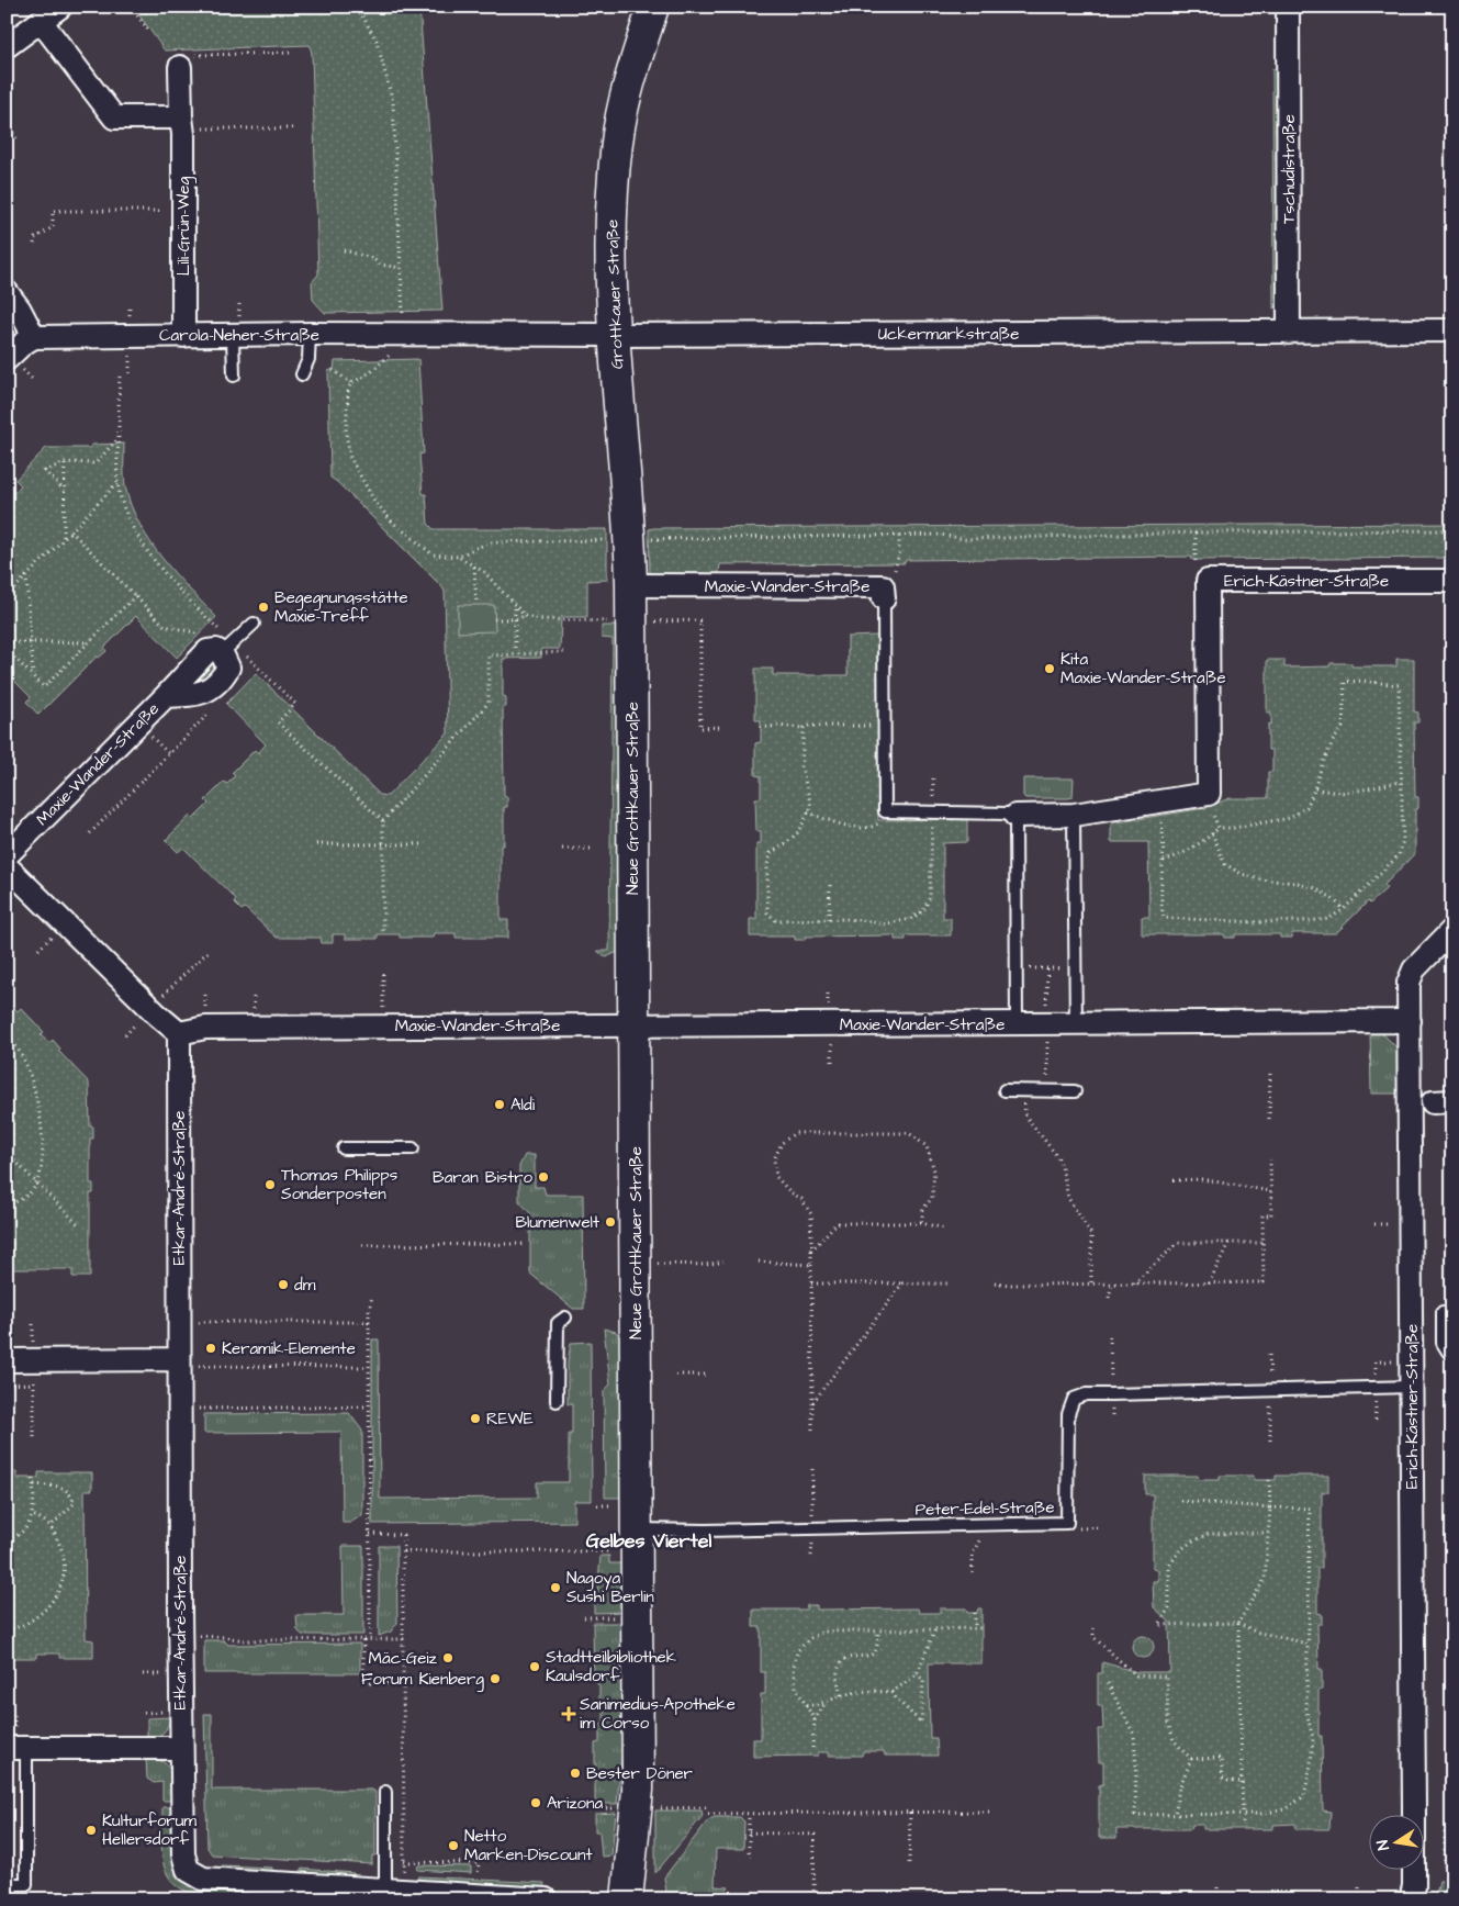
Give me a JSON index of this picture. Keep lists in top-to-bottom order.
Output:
{
  "streets": {
    "street": [
      "Tschudistraße",
      "Lili-Grün-Weg",
      "Grottkauer Straße",
      "Uckermarkstraße",
      "Carola-Neher-Straße",
      "Erich-Kästner-Straße",
      "Maxie-Wander-Straße",
      "Neue Grottkauer Straße",
      "Etkar-André-Straße"
    ],
    "lane": ["Peter-Edel-Straße"]
  },
  "crossings": [
    ["Tschudistraße", "Uckermarkstraße"],
    ["Lili-Grün-Weg", "Carola-Neher-Straße"],
    ["Grottkauer Straße", "Uckermarkstraße"],
    ["Grottkauer Straße", "Maxie-Wander-Straße"],
    ["Grottkauer Straße", "Neue Grottkauer Straße"],
    ["Uckermarkstraße", "Carola-Neher-Straße"],
    ["Erich-Kästner-Straße", "Maxie-Wander-Straße"],
    ["Erich-Kästner-Straße", "Peter-Edel-Straße"],
    ["Maxie-Wander-Straße", "Neue Grottkauer Straße"],
    ["Maxie-Wander-Straße", "Etkar-André-Straße"],
    ["Neue Grottkauer Straße", "Peter-Edel-Straße"]
  ],
  "districts": ["Gelbes Viertel"],
  "places": {
    "other": [
      "Begegnungsstätte Maxie-Treff",
      "Kita Maxie-Wander-Straße",
      "Aldi",
      "Baran Bistro",
      "Thomas Philipps Sonderposten",
      "Blumenwelt",
      "dm",
      "Keramik-Elemente",
      "REWE",
      "Nagoya Sushi Berlin",
      "Mäc-Geiz",
      "Stadtteilbibliothek Kaulsdorf",
      "Forum Kienberg",
      "Bester Döner",
      "Arizona",
      "Kulturforum Hellersdorf",
      "Netto Marken-Discount"
    ],
    "health": ["Sanimedius-Apotheke im Corso"]
  },
  "north": "left"
}
